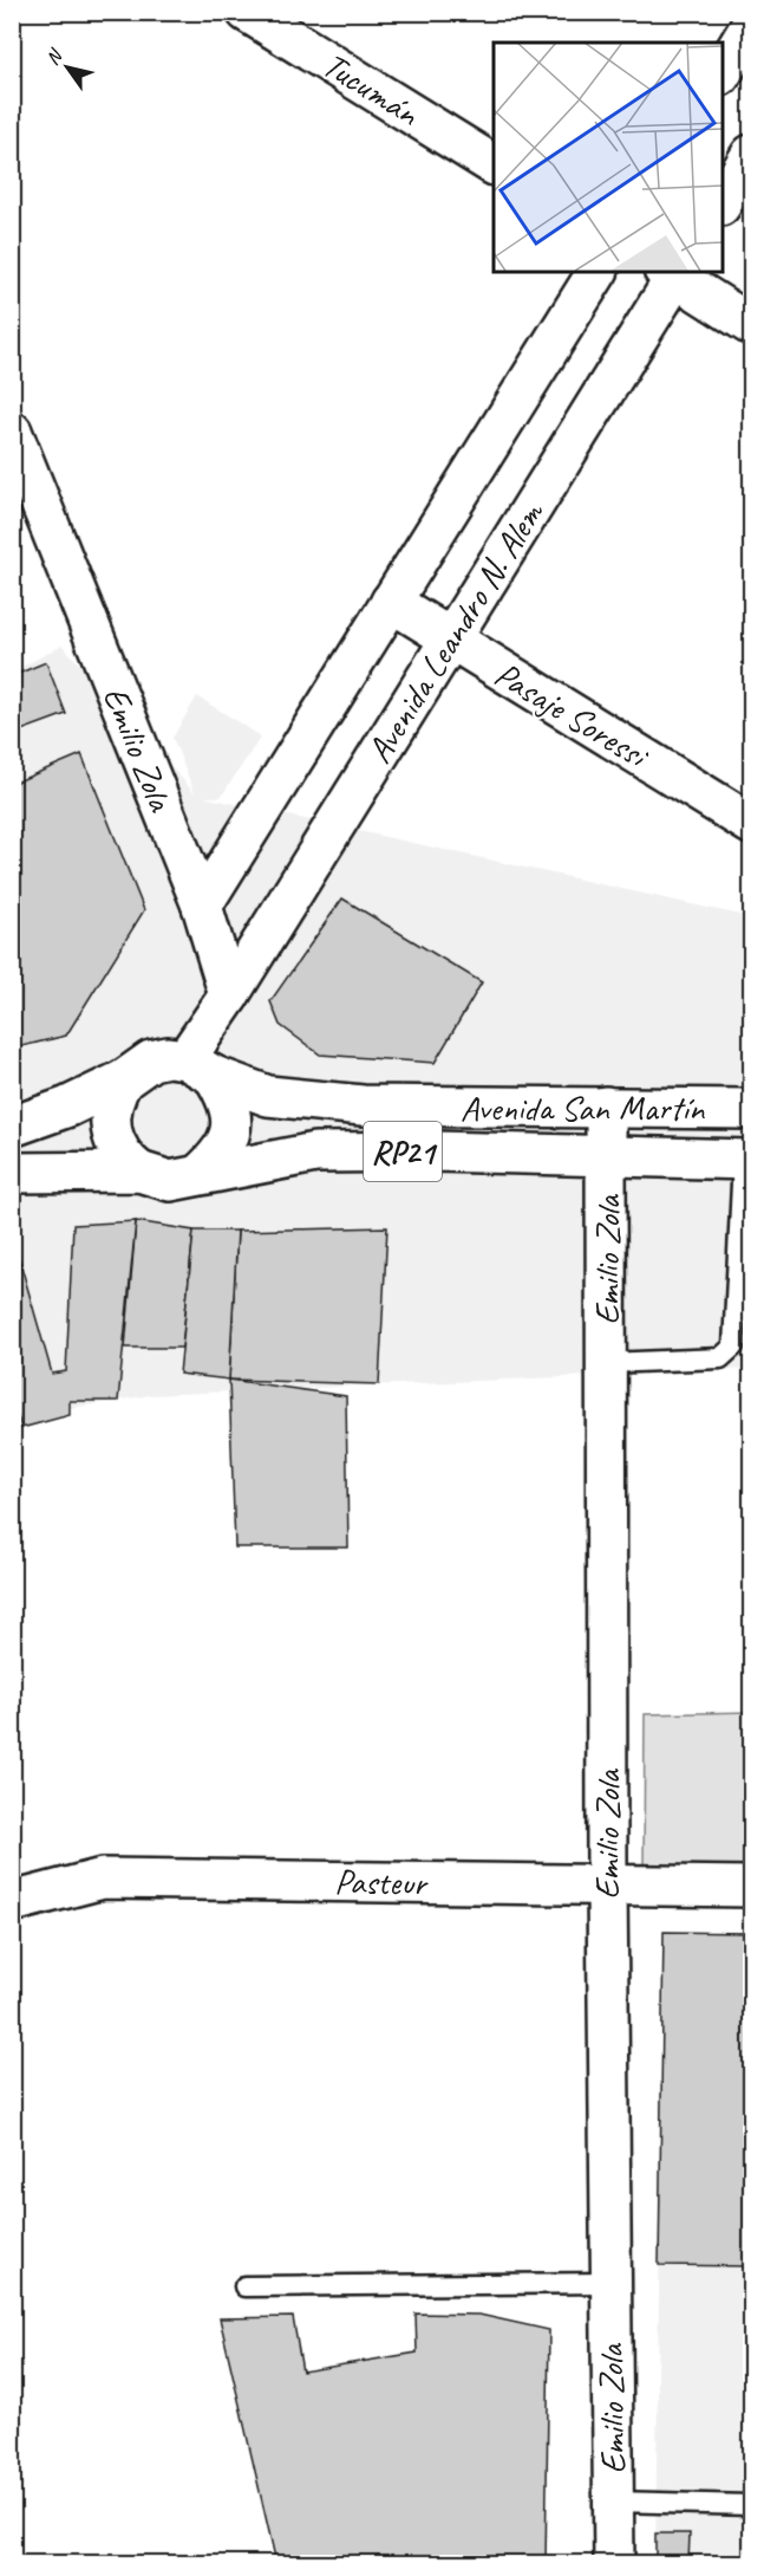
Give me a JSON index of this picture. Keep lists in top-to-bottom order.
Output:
{
  "streets": {
    "street": [
      "Tucumán",
      "Avenida Leandro N. Alem",
      "Pasaje Soressi",
      "Emilio Zola",
      "Avenida San Martín",
      "RP21",
      "Pasteur"
    ]
  },
  "crossings": [
    ["Avenida Leandro N. Alem", "Pasaje Soressi"],
    ["Avenida Leandro N. Alem", "Emilio Zola"],
    ["Emilio Zola", "Avenida San Martín"],
    ["Emilio Zola", "Pasteur"]
  ],
  "north": "top left"
}
